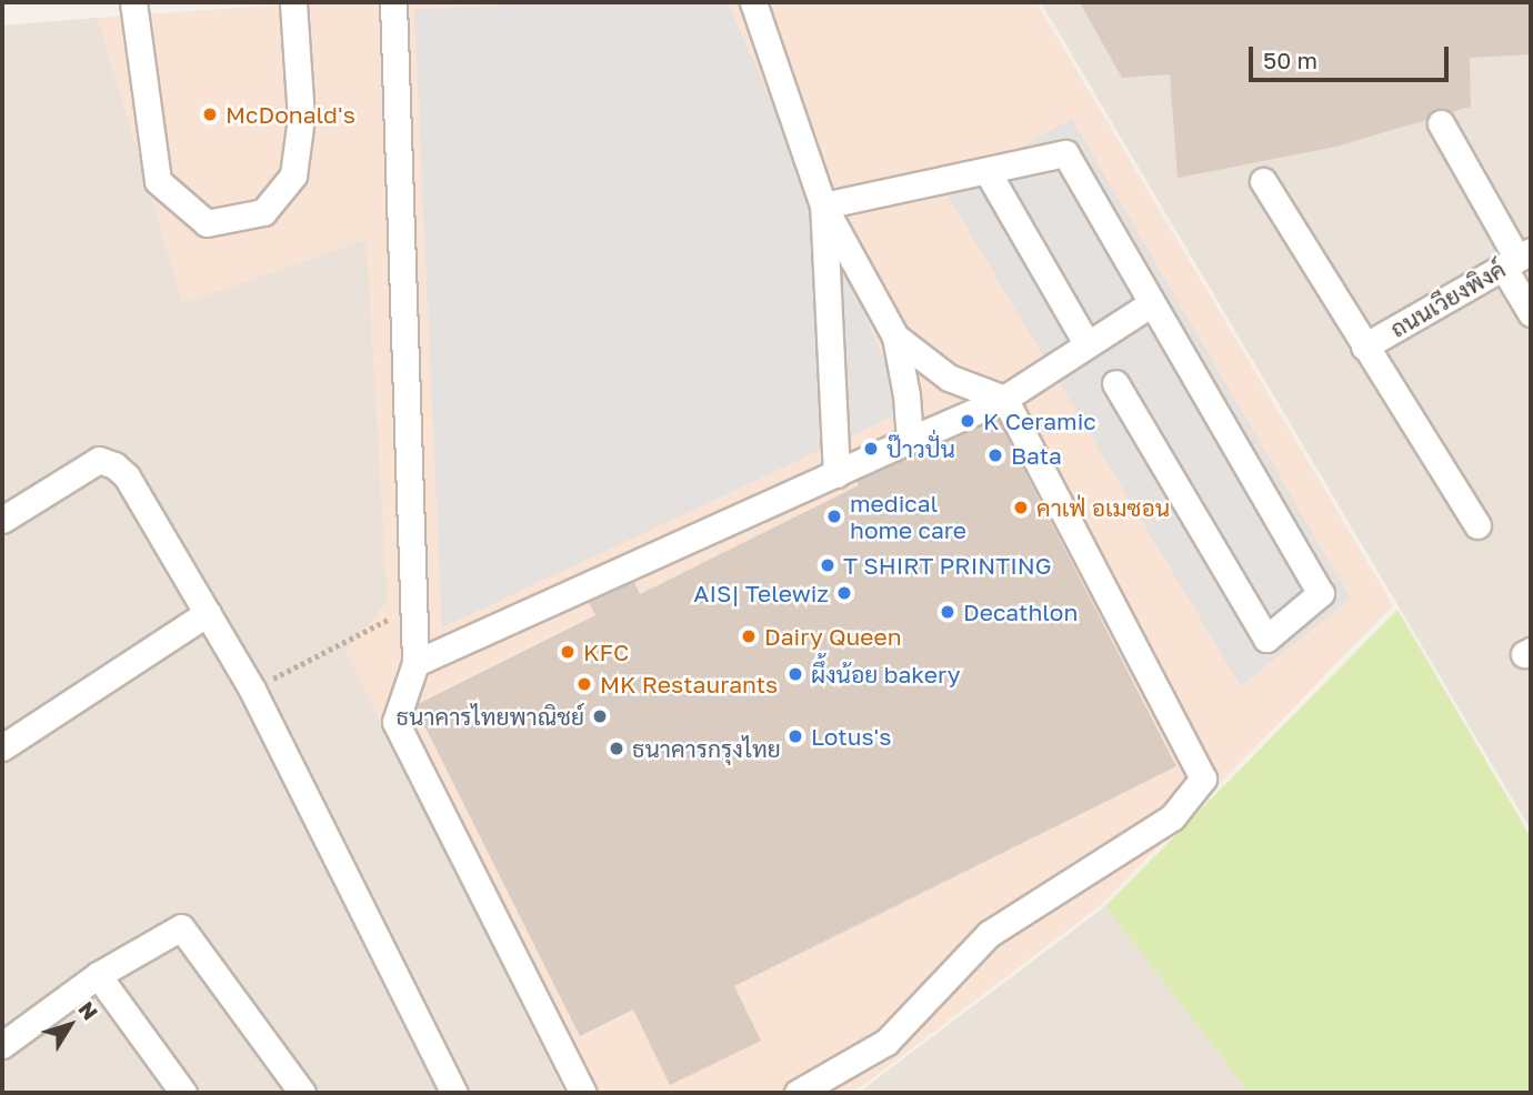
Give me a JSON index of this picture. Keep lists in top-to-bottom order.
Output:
{
  "streets": {
    "street": ["ถนนเวียงพิงค์"]
  },
  "places": [
    "McDonald's",
    "K Ceramic",
    "ป๊าวปั่น",
    "Bata",
    "คาเฟ่ อเมซอน",
    "medical home care",
    "T SHIRT PRINTING",
    "AIS| Telewiz",
    "Decathlon",
    "Dairy Queen",
    "KFC",
    "ผึ้งน้อย bakery",
    "MK Restaurants",
    "ธนาคารไทยพาณิชย์",
    "Lotus's",
    "ธนาคารกรุงไทย"
  ],
  "scale_bar": "50 m",
  "north": "top right"
}
